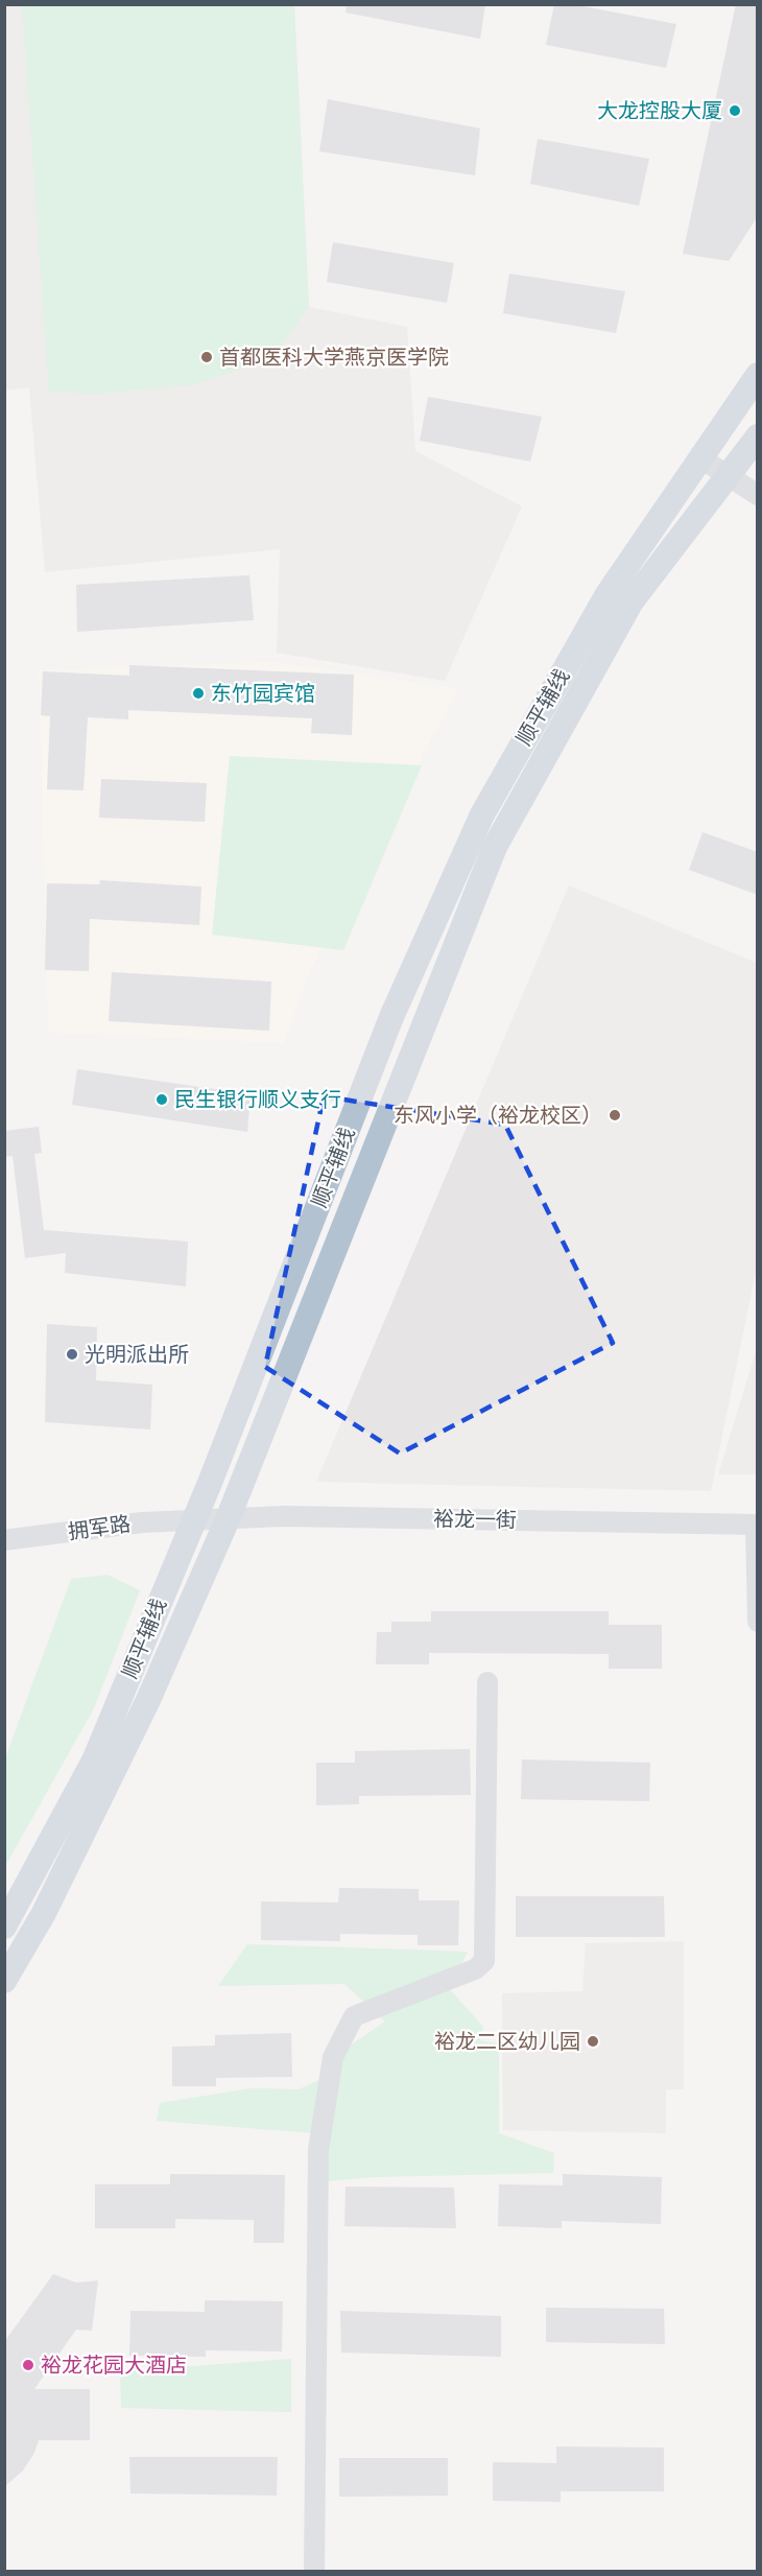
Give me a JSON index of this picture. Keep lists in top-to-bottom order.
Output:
{
  "streets": {
    "main road": ["顺平辅线"],
    "street": ["裕龙一街", "拥军路"]
  },
  "crossings": [
    ["顺平辅线", "裕龙一街"],
    ["顺平辅线", "拥军路"],
    ["裕龙一街", "拥军路"]
  ],
  "places": [
    "大龙控股大厦",
    "首都医科大学燕京医学院",
    "东竹园宾馆",
    "民生银行顺义支行",
    "东风小学（裕龙校区）",
    "光明派出所",
    "裕龙二区幼儿园",
    "裕龙花园大酒店"
  ]
}
